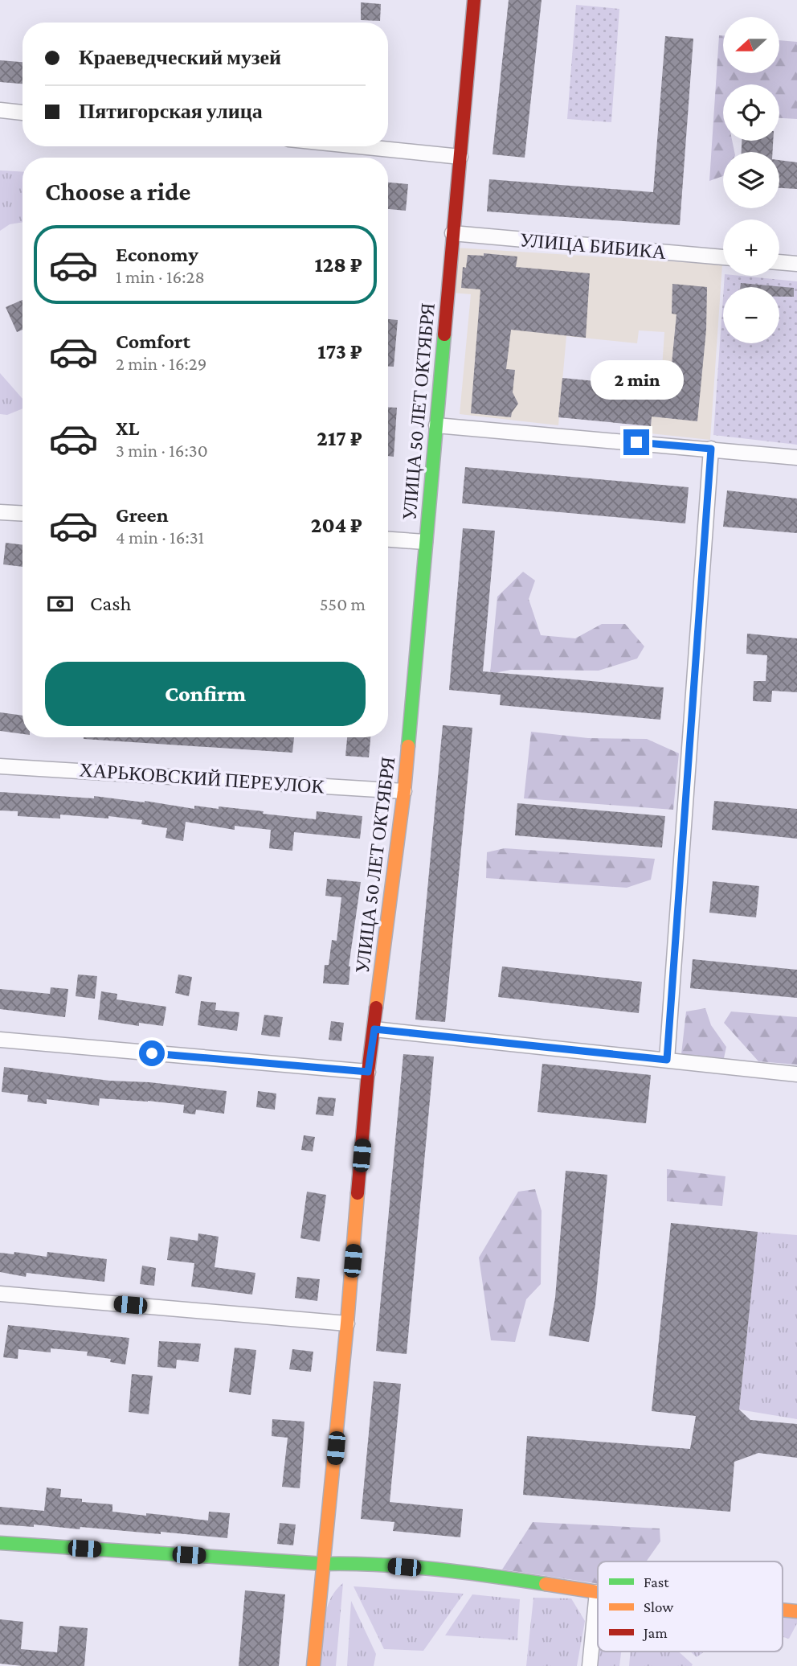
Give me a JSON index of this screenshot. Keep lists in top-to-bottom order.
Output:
{
  "streets": {
    "main road": ["УЛИЦА 50 ЛЕТ ОКТЯБРЯ"],
    "street": ["УЛИЦА БИБИКА", "ХАРЬКОВСКИЙ ПЕРЕУЛОК"]
  },
  "crossings": [
    ["УЛИЦА БИБИКА", "УЛИЦА 50 ЛЕТ ОКТЯБРЯ"],
    ["УЛИЦА 50 ЛЕТ ОКТЯБРЯ", "ХАРЬКОВСКИЙ ПЕРЕУЛОК"]
  ],
  "legend": ["Fast", "Slow", "Jam"],
  "north": "left",
  "page": {
    "map_buttons": ["+", "−"],
    "banner": ["Краеведческий музей", "Пятигорская улица"],
    "heading": "Choose a ride",
    "list": [
      {
        "name": "Economy",
        "note": "1 min · 16:28",
        "value": "128 ₽"
      },
      {
        "name": "Comfort",
        "note": "2 min · 16:29",
        "value": "173 ₽"
      },
      {
        "name": "XL",
        "note": "3 min · 16:30",
        "value": "217 ₽"
      },
      {
        "name": "Green",
        "note": "4 min · 16:31",
        "value": "204 ₽"
      }
    ],
    "bubble": "2 min",
    "pay": ["Cash", "550 m"],
    "buttons": "Confirm"
  }
}
